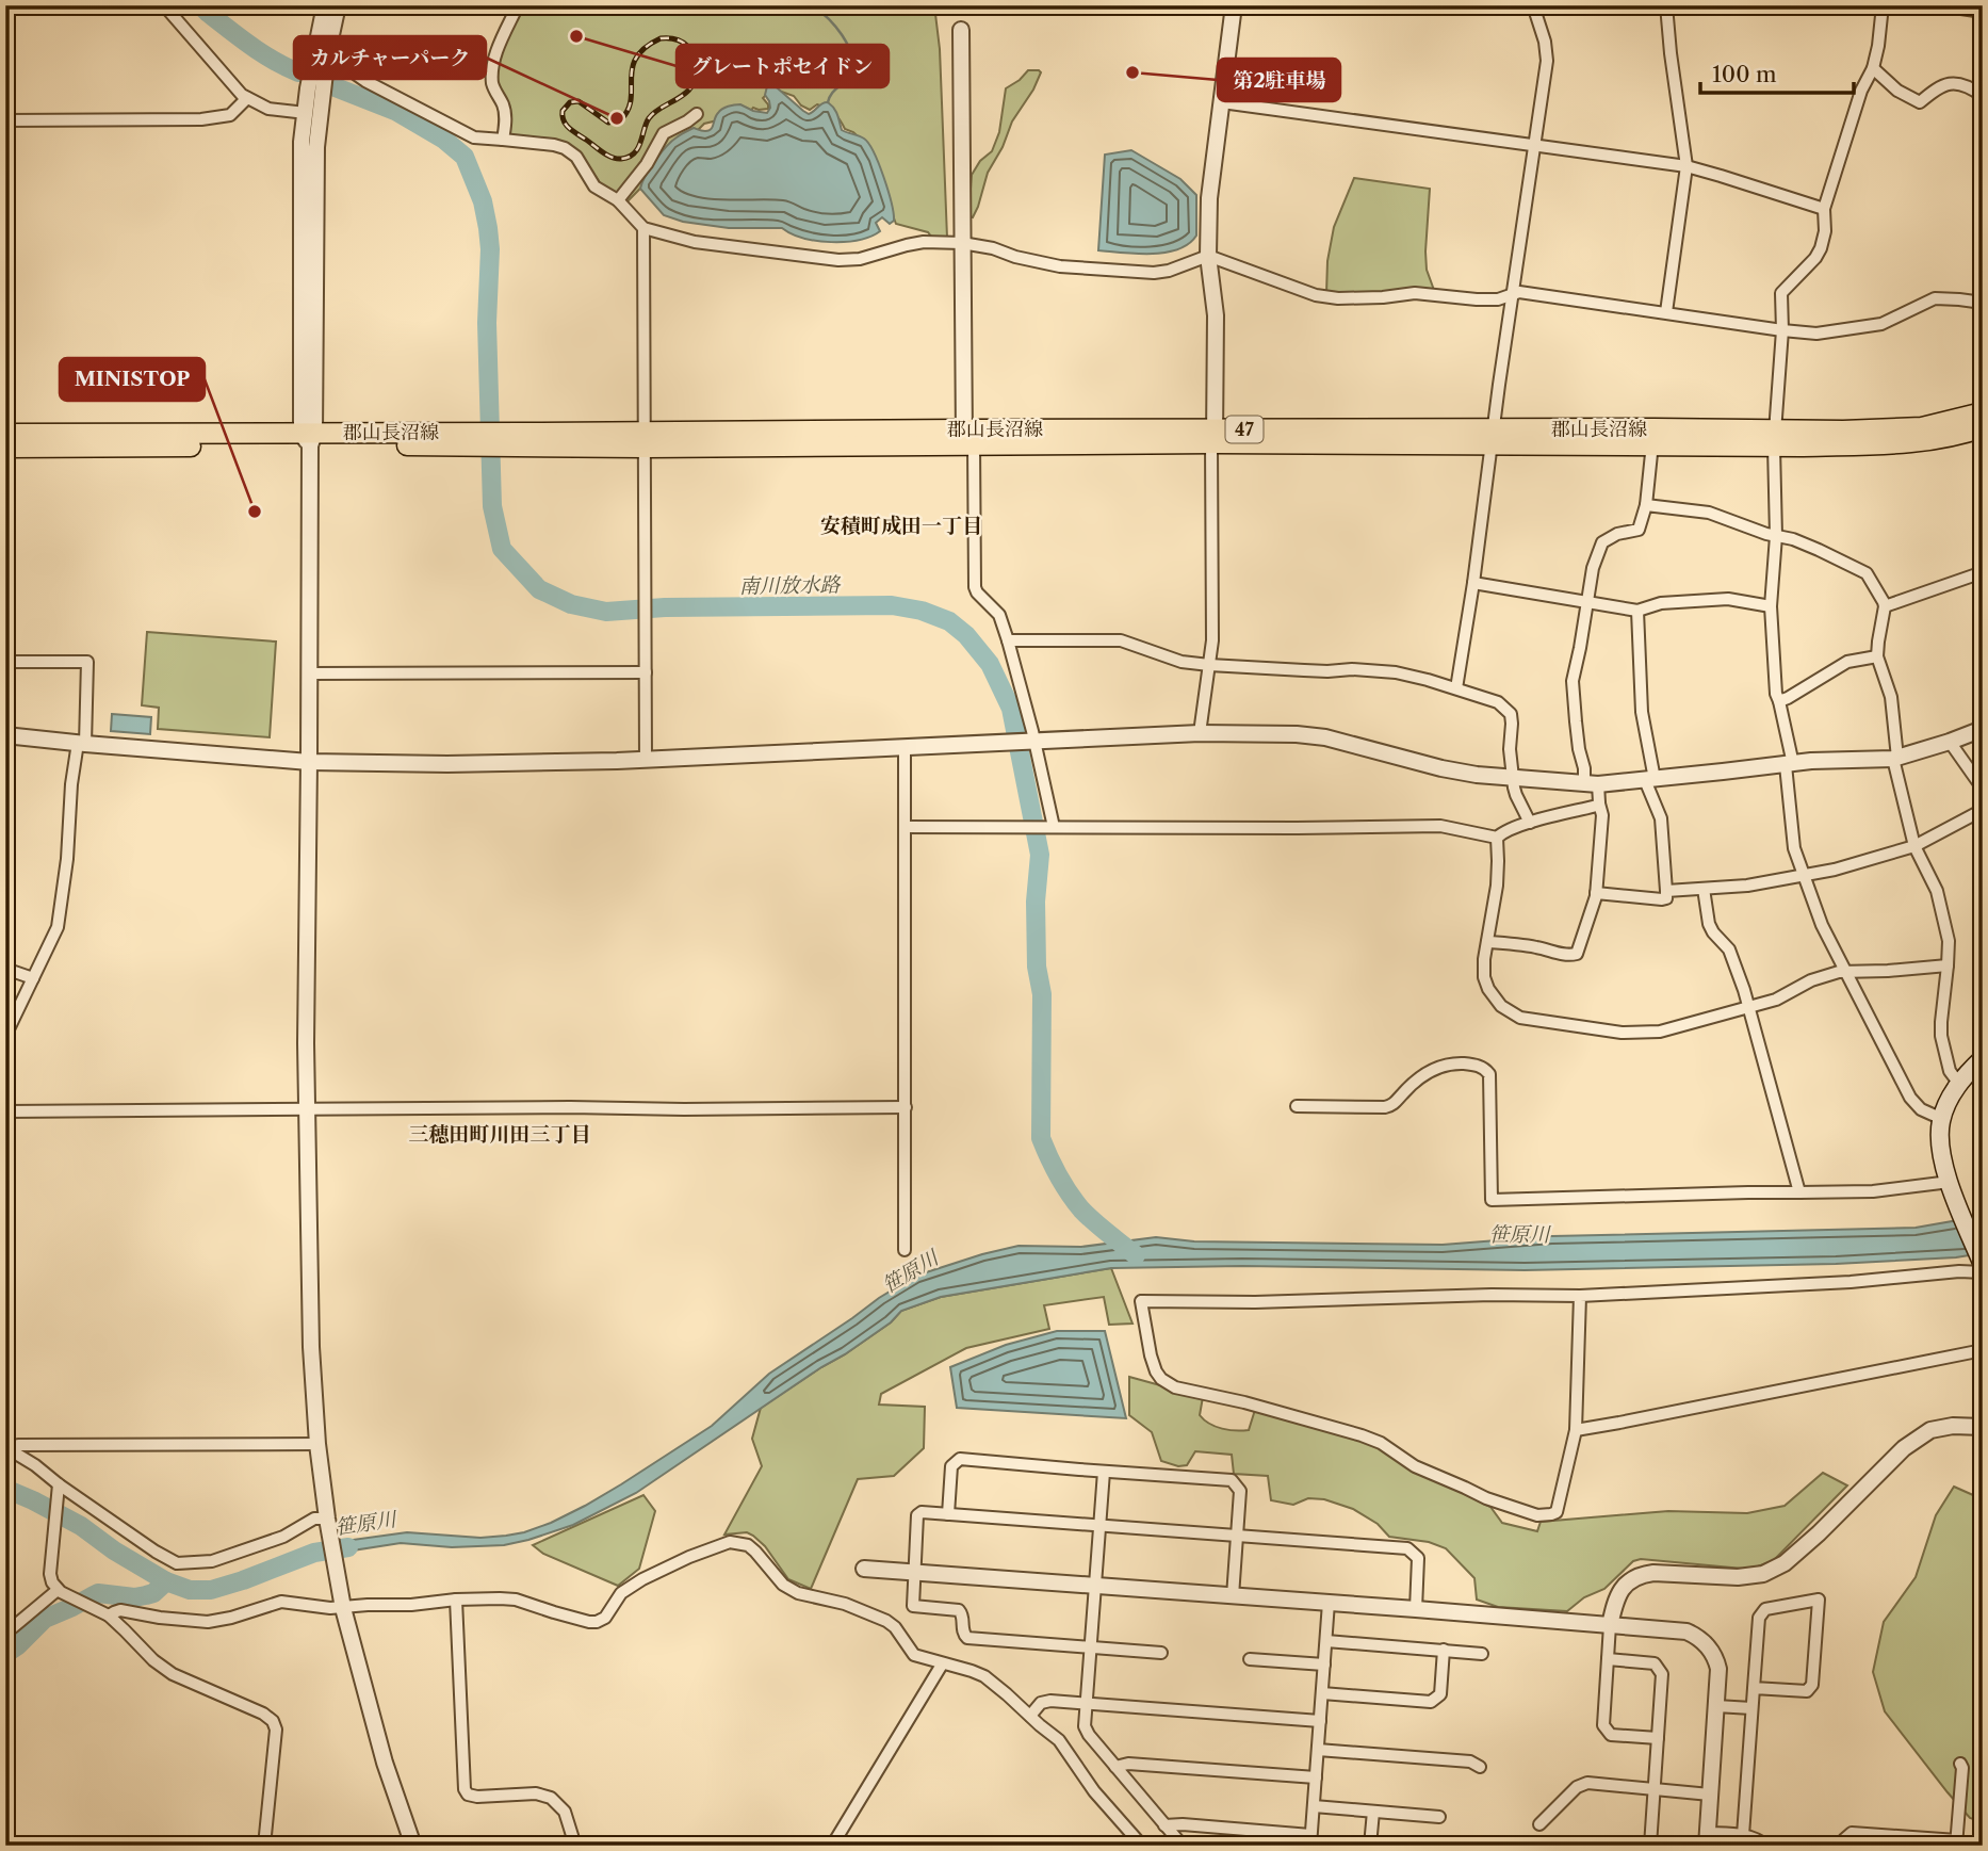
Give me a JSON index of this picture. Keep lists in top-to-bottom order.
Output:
{
  "streets": {
    "main road": ["郡山長沼線", "47"]
  },
  "districts": ["安積町成田一丁目", "三穂田町川田三丁目"],
  "water": ["南川放水路", "笹原川"],
  "places": [
    "グレートポセイドン",
    "第2駐車場",
    "カルチャーパーク",
    "MINISTOP"
  ],
  "scale_bar": "100 m"
}
